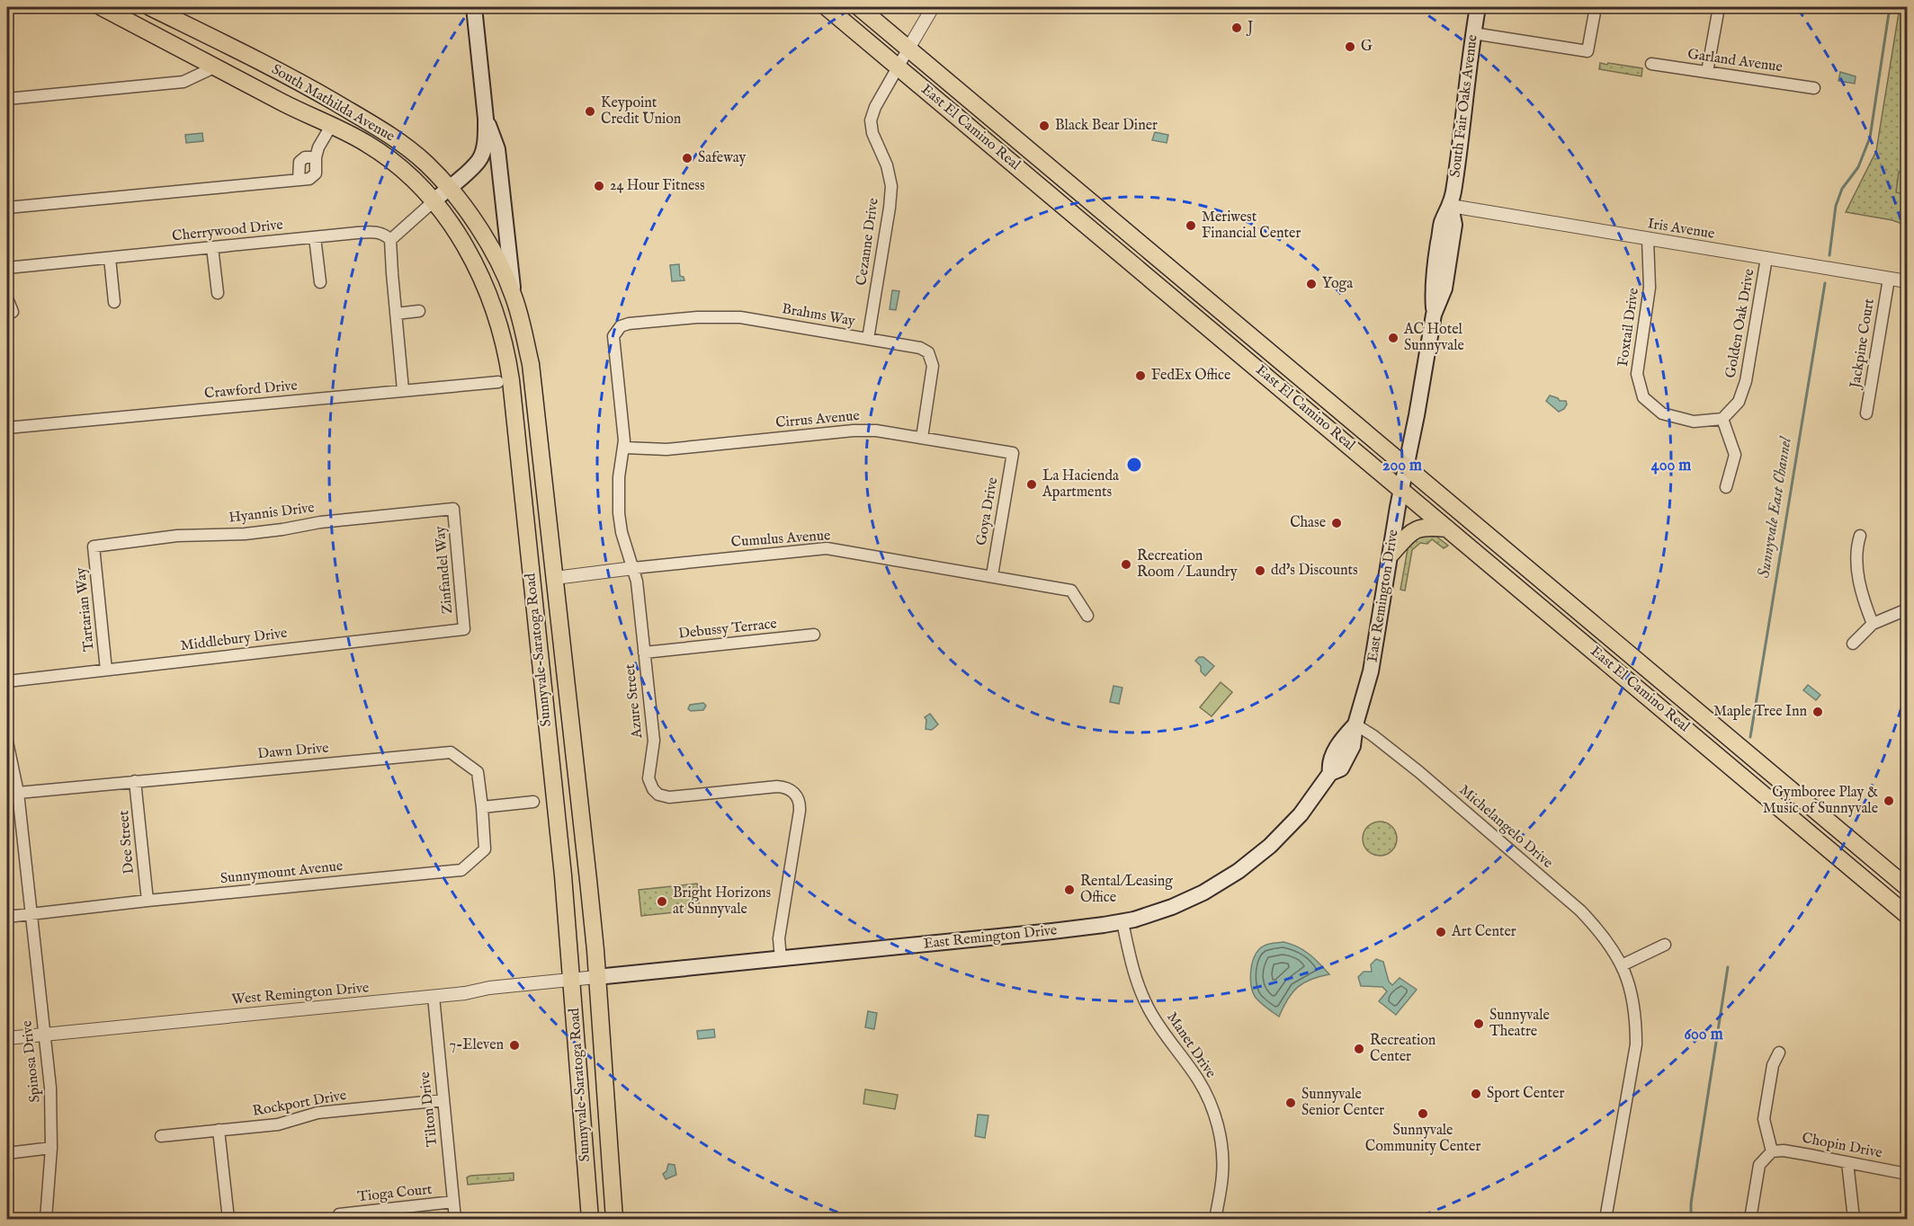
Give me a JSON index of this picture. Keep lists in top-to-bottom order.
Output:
{
  "streets": {
    "main road": [
      "South Mathilda Avenue",
      "South Fair Oaks Avenue",
      "East El Camino Real",
      "East Remington Drive",
      "Sunnyvale-Saratoga Road"
    ],
    "street": [
      "Garland Avenue",
      "Iris Avenue",
      "Cherrywood Drive",
      "Cezanne Drive",
      "Brahms Way",
      "Golden Oak Drive",
      "Foxtail Drive",
      "Jackpine Court",
      "Crawford Drive",
      "Cirrus Avenue",
      "Goya Drive",
      "Hyannis Drive",
      "Cumulus Avenue",
      "Zinfandel Way",
      "Tartarian Way",
      "Debussy Terrace",
      "Middlebury Drive",
      "Azure Street",
      "Dawn Drive",
      "Michelangelo Drive",
      "Dee Street",
      "Sunnymount Avenue",
      "West Remington Drive",
      "Manet Drive",
      "Spinosa Drive",
      "Rockport Drive",
      "Tilton Drive",
      "Chopin Drive",
      "Tioga Court"
    ]
  },
  "crossings": [
    ["South Mathilda Avenue", "Sunnyvale-Saratoga Road"],
    ["South Fair Oaks Avenue", "East El Camino Real"],
    ["South Fair Oaks Avenue", "Iris Avenue"],
    ["South Fair Oaks Avenue", "East Remington Drive"],
    ["East El Camino Real", "Cezanne Drive"],
    ["East El Camino Real", "East Remington Drive"],
    ["Iris Avenue", "Golden Oak Drive"],
    ["Iris Avenue", "Foxtail Drive"],
    ["Iris Avenue", "Jackpine Court"],
    ["Cezanne Drive", "Brahms Way"],
    ["Brahms Way", "Cirrus Avenue"],
    ["Brahms Way", "Azure Street"],
    ["Golden Oak Drive", "Foxtail Drive"],
    ["Cirrus Avenue", "Goya Drive"],
    ["Cirrus Avenue", "Azure Street"],
    ["Goya Drive", "Cumulus Avenue"],
    ["Hyannis Drive", "Zinfandel Way"],
    ["Hyannis Drive", "Tartarian Way"],
    ["Cumulus Avenue", "Sunnyvale-Saratoga Road"],
    ["Cumulus Avenue", "Azure Street"],
    ["Zinfandel Way", "Middlebury Drive"],
    ["East Remington Drive", "Sunnyvale-Saratoga Road"],
    ["East Remington Drive", "Azure Street"],
    ["East Remington Drive", "Michelangelo Drive"],
    ["East Remington Drive", "West Remington Drive"],
    ["East Remington Drive", "Manet Drive"],
    ["Tartarian Way", "Middlebury Drive"],
    ["Debussy Terrace", "Azure Street"],
    ["Sunnyvale-Saratoga Road", "West Remington Drive"],
    ["Dawn Drive", "Dee Street"],
    ["Dawn Drive", "Sunnymount Avenue"],
    ["Dawn Drive", "Spinosa Drive"],
    ["Dee Street", "Sunnymount Avenue"],
    ["Sunnymount Avenue", "Spinosa Drive"],
    ["West Remington Drive", "Spinosa Drive"],
    ["West Remington Drive", "Tilton Drive"],
    ["Rockport Drive", "Tilton Drive"],
    ["Tilton Drive", "Tioga Court"]
  ],
  "water": ["Sunnyvale East Channel"],
  "places": [
    "J",
    "G",
    "Keypoint Credit Union",
    "Black Bear Diner",
    "Safeway",
    "24 Hour Fitness",
    "Meriwest Financial Center",
    "Yoga",
    "AC Hotel Sunnyvale",
    "FedEx Office",
    "La Hacienda Apartments",
    "Chase",
    "Recreation Room / Laundry",
    "dd's Discounts",
    "Maple Tree Inn",
    "Gymboree Play & Music of Sunnyvale",
    "Rental/Leasing Office",
    "Bright Horizons at Sunnyvale",
    "Art Center",
    "Sunnyvale Theatre",
    "7-Eleven",
    "Recreation Center",
    "Sport Center",
    "Sunnyvale Senior Center",
    "Sunnyvale Community Center"
  ],
  "rings": ["200 m", "400 m", "600 m"]
}
